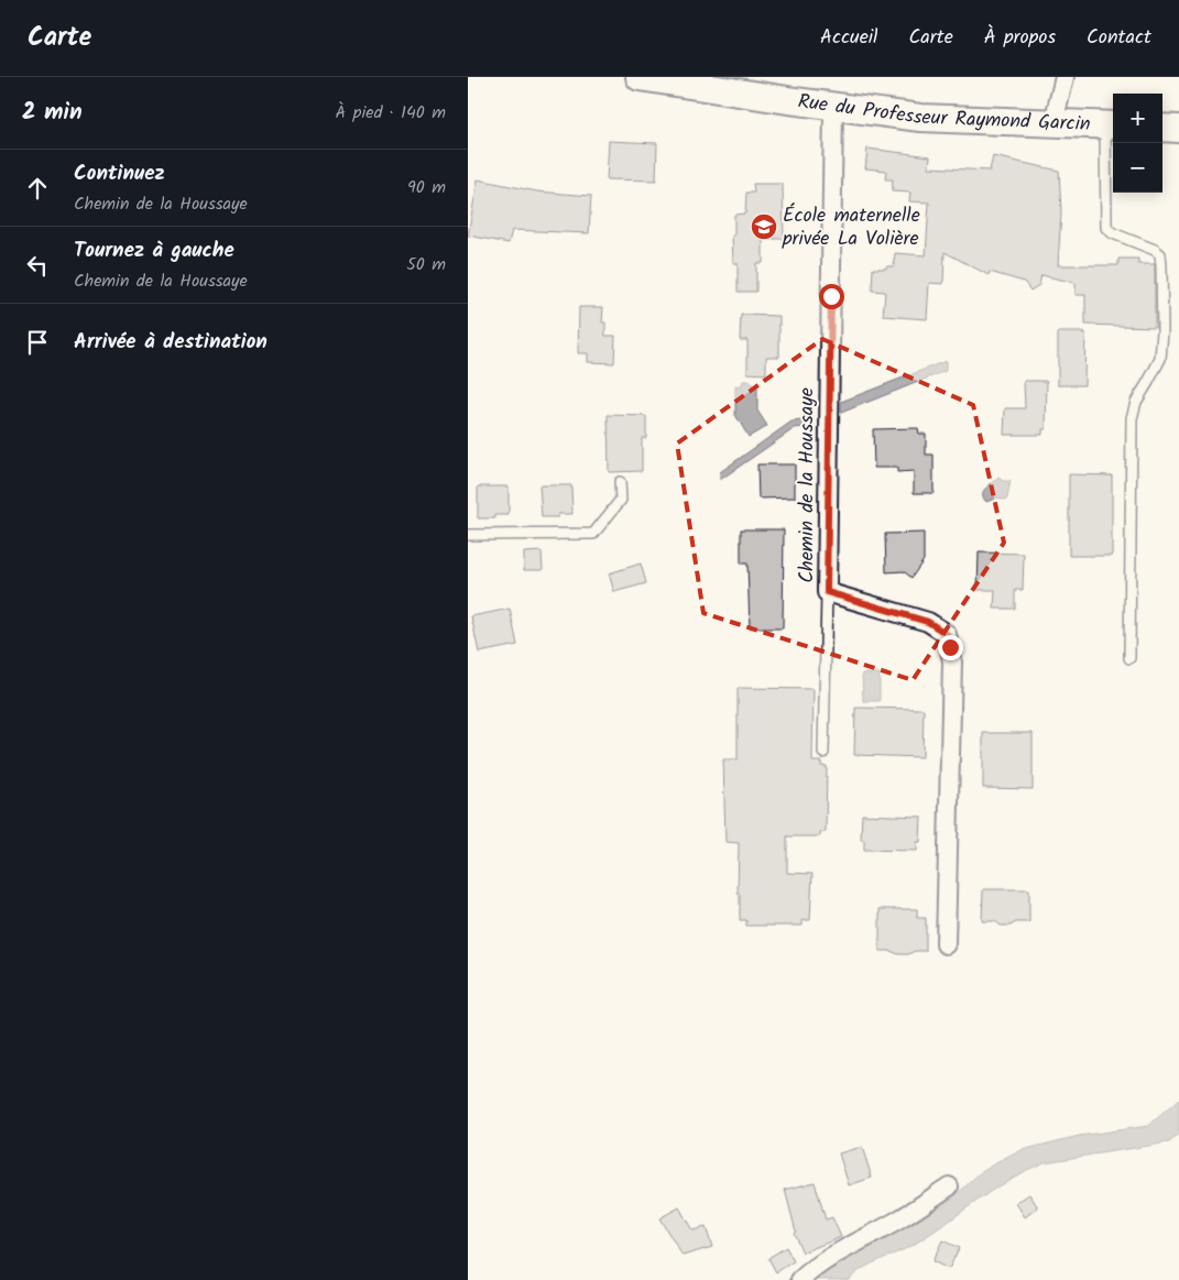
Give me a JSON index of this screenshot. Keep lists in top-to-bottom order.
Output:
{
  "streets": {
    "street": ["Rue du Professeur Raymond Garcin", "Chemin de la Houssaye"]
  },
  "crossings": [
    ["Rue du Professeur Raymond Garcin", "Chemin de la Houssaye"]
  ],
  "places": {
    "school or university": ["École maternelle privée La Volière"]
  },
  "page": {
    "header": "Carte",
    "nav": [
      "Accueil",
      "Carte",
      "À propos",
      "Contact"
    ],
    "heading": ["2 min", "À pied · 140 m"],
    "map_buttons": ["+", "−"],
    "list": [
      ["Continuez", "Chemin de la Houssaye", "90 m"],
      ["Tournez à gauche", "Chemin de la Houssaye", "50 m"],
      "Arrivée à destination"
    ]
  }
}
